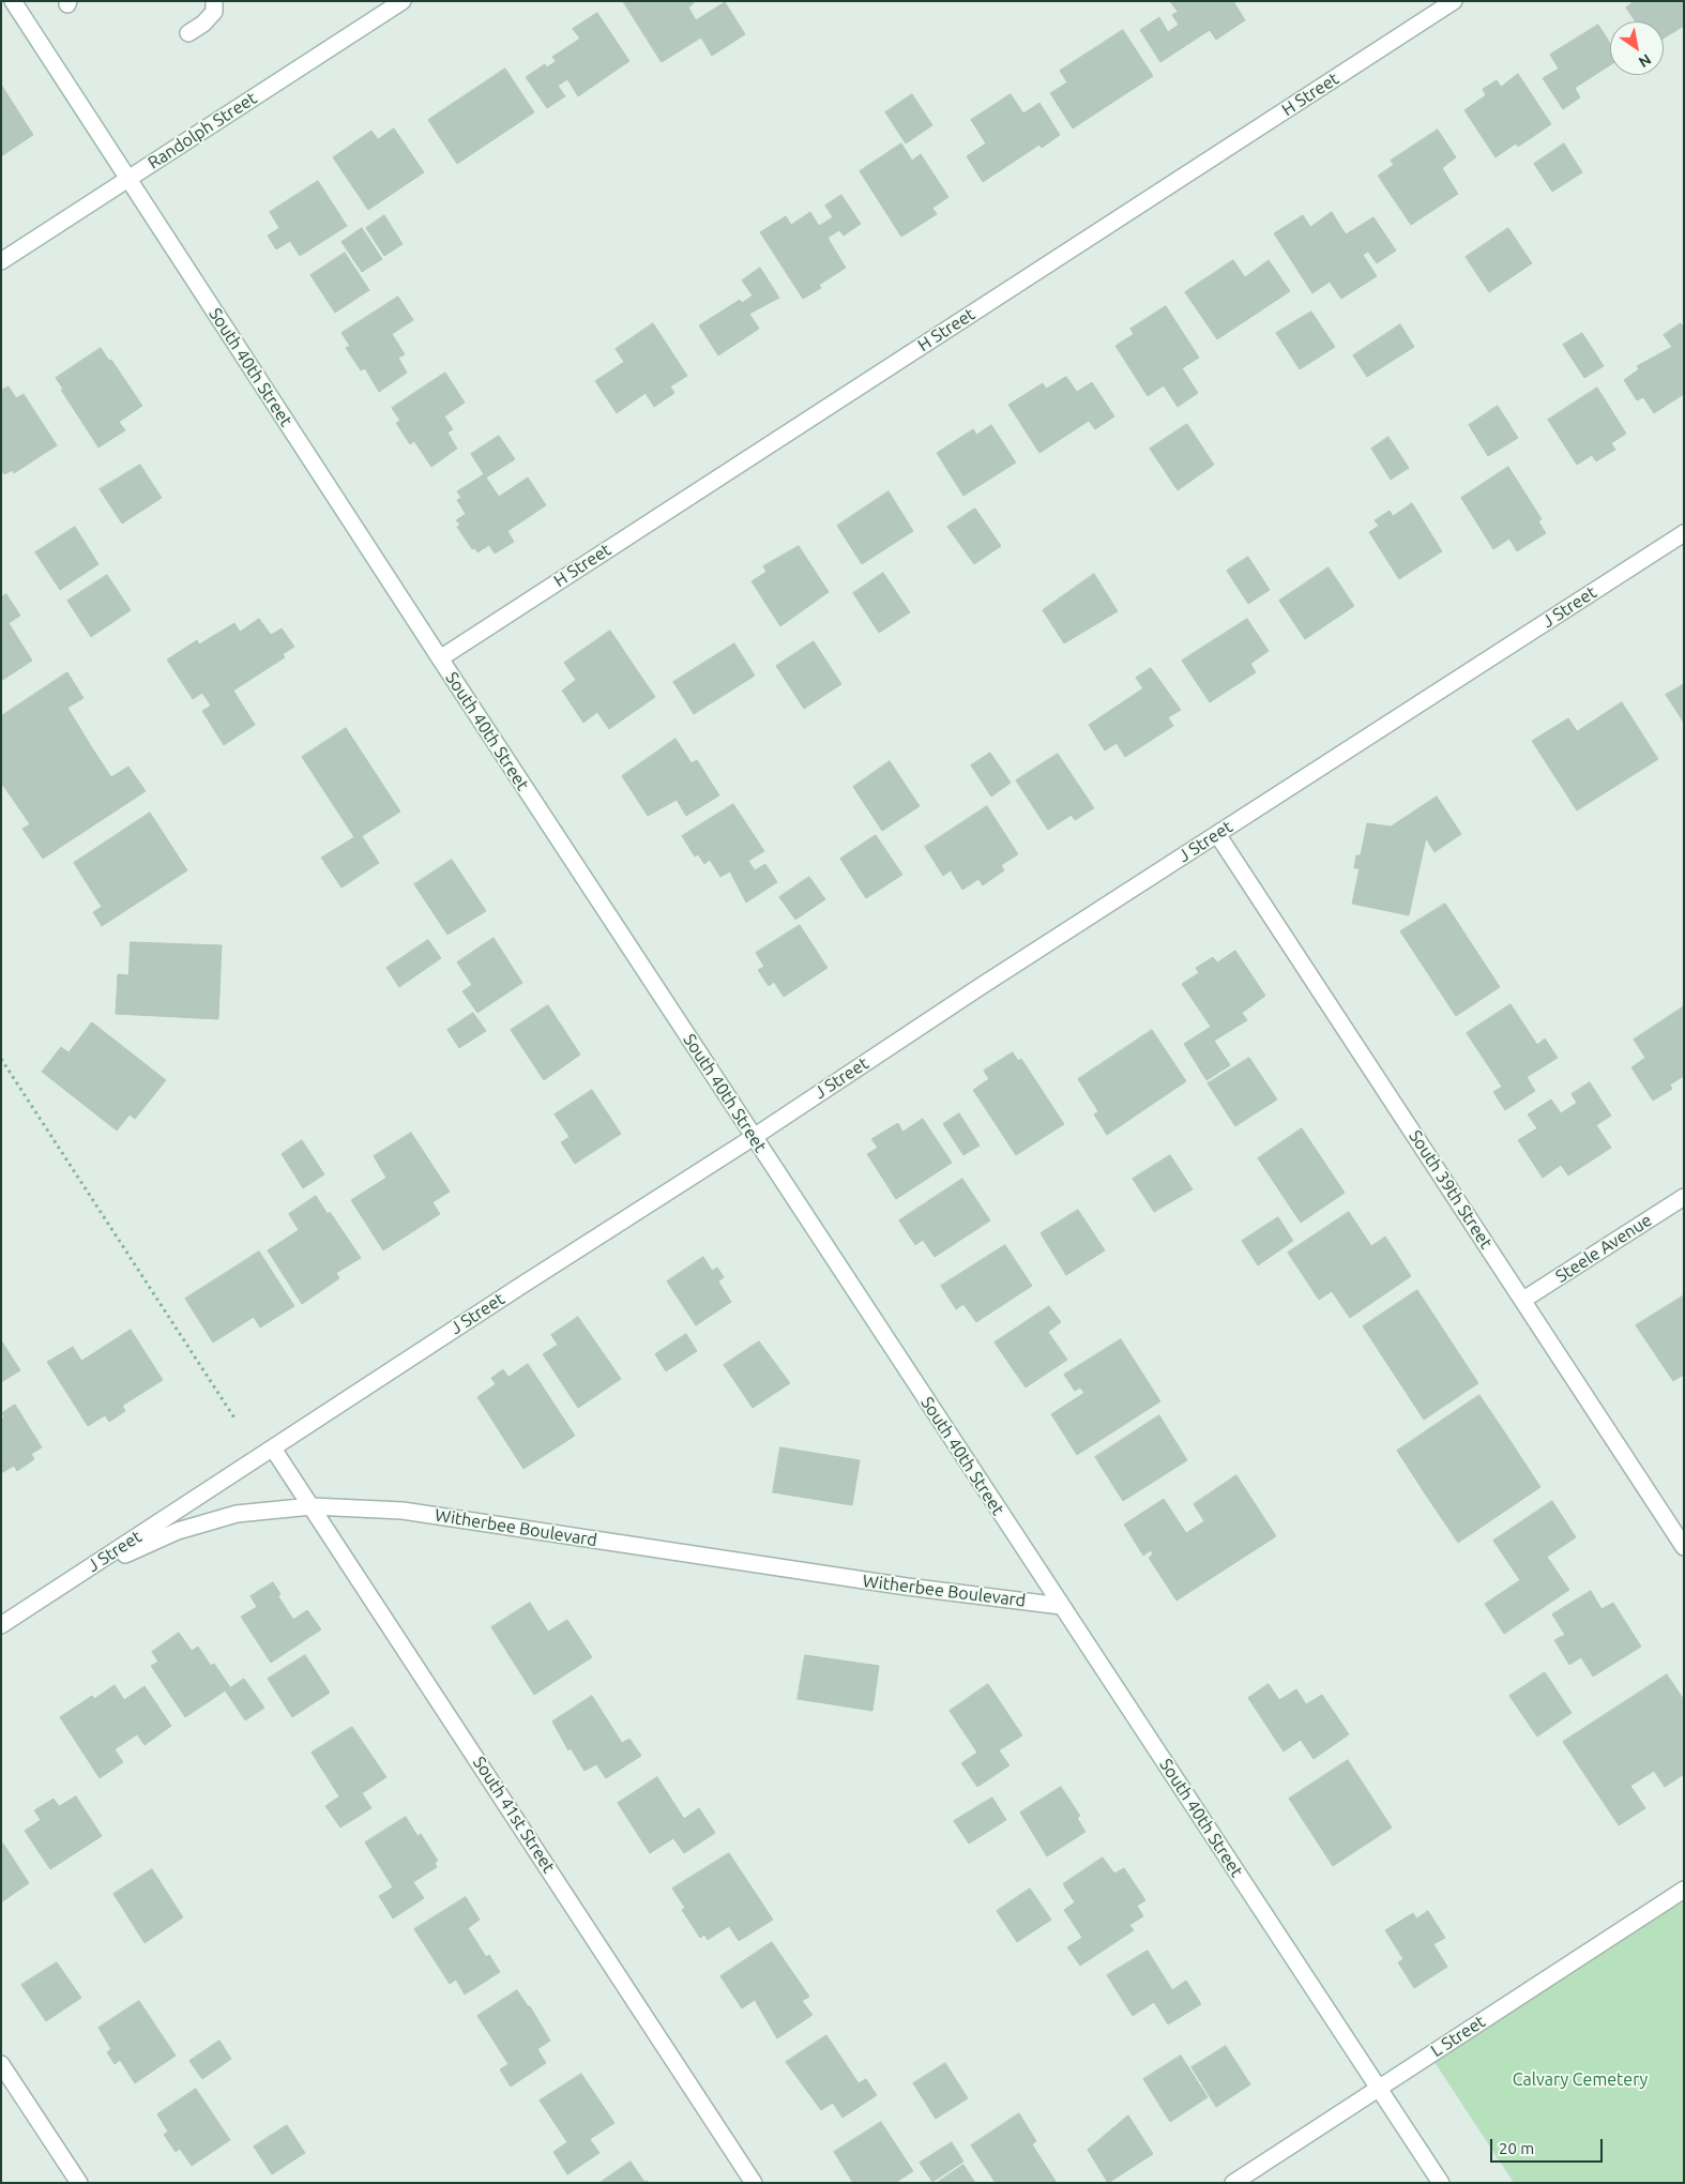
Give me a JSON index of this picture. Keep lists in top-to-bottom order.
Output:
{
  "streets": {
    "street": [
      "H Street",
      "Randolph Street",
      "South 40th Street",
      "J Street",
      "South 39th Street",
      "Steele Avenue",
      "Witherbee Boulevard",
      "South 41st Street",
      "L Street"
    ]
  },
  "crossings": [
    ["H Street", "South 40th Street"],
    ["Randolph Street", "South 40th Street"],
    ["South 40th Street", "J Street"],
    ["South 40th Street", "Witherbee Boulevard"],
    ["South 40th Street", "L Street"],
    ["J Street", "South 39th Street"],
    ["J Street", "Witherbee Boulevard"],
    ["J Street", "South 41st Street"],
    ["South 39th Street", "Steele Avenue"],
    ["Witherbee Boulevard", "South 41st Street"]
  ],
  "parks": ["Calvary Cemetery"],
  "scale_bar": "20 m",
  "north": "bottom right"
}
